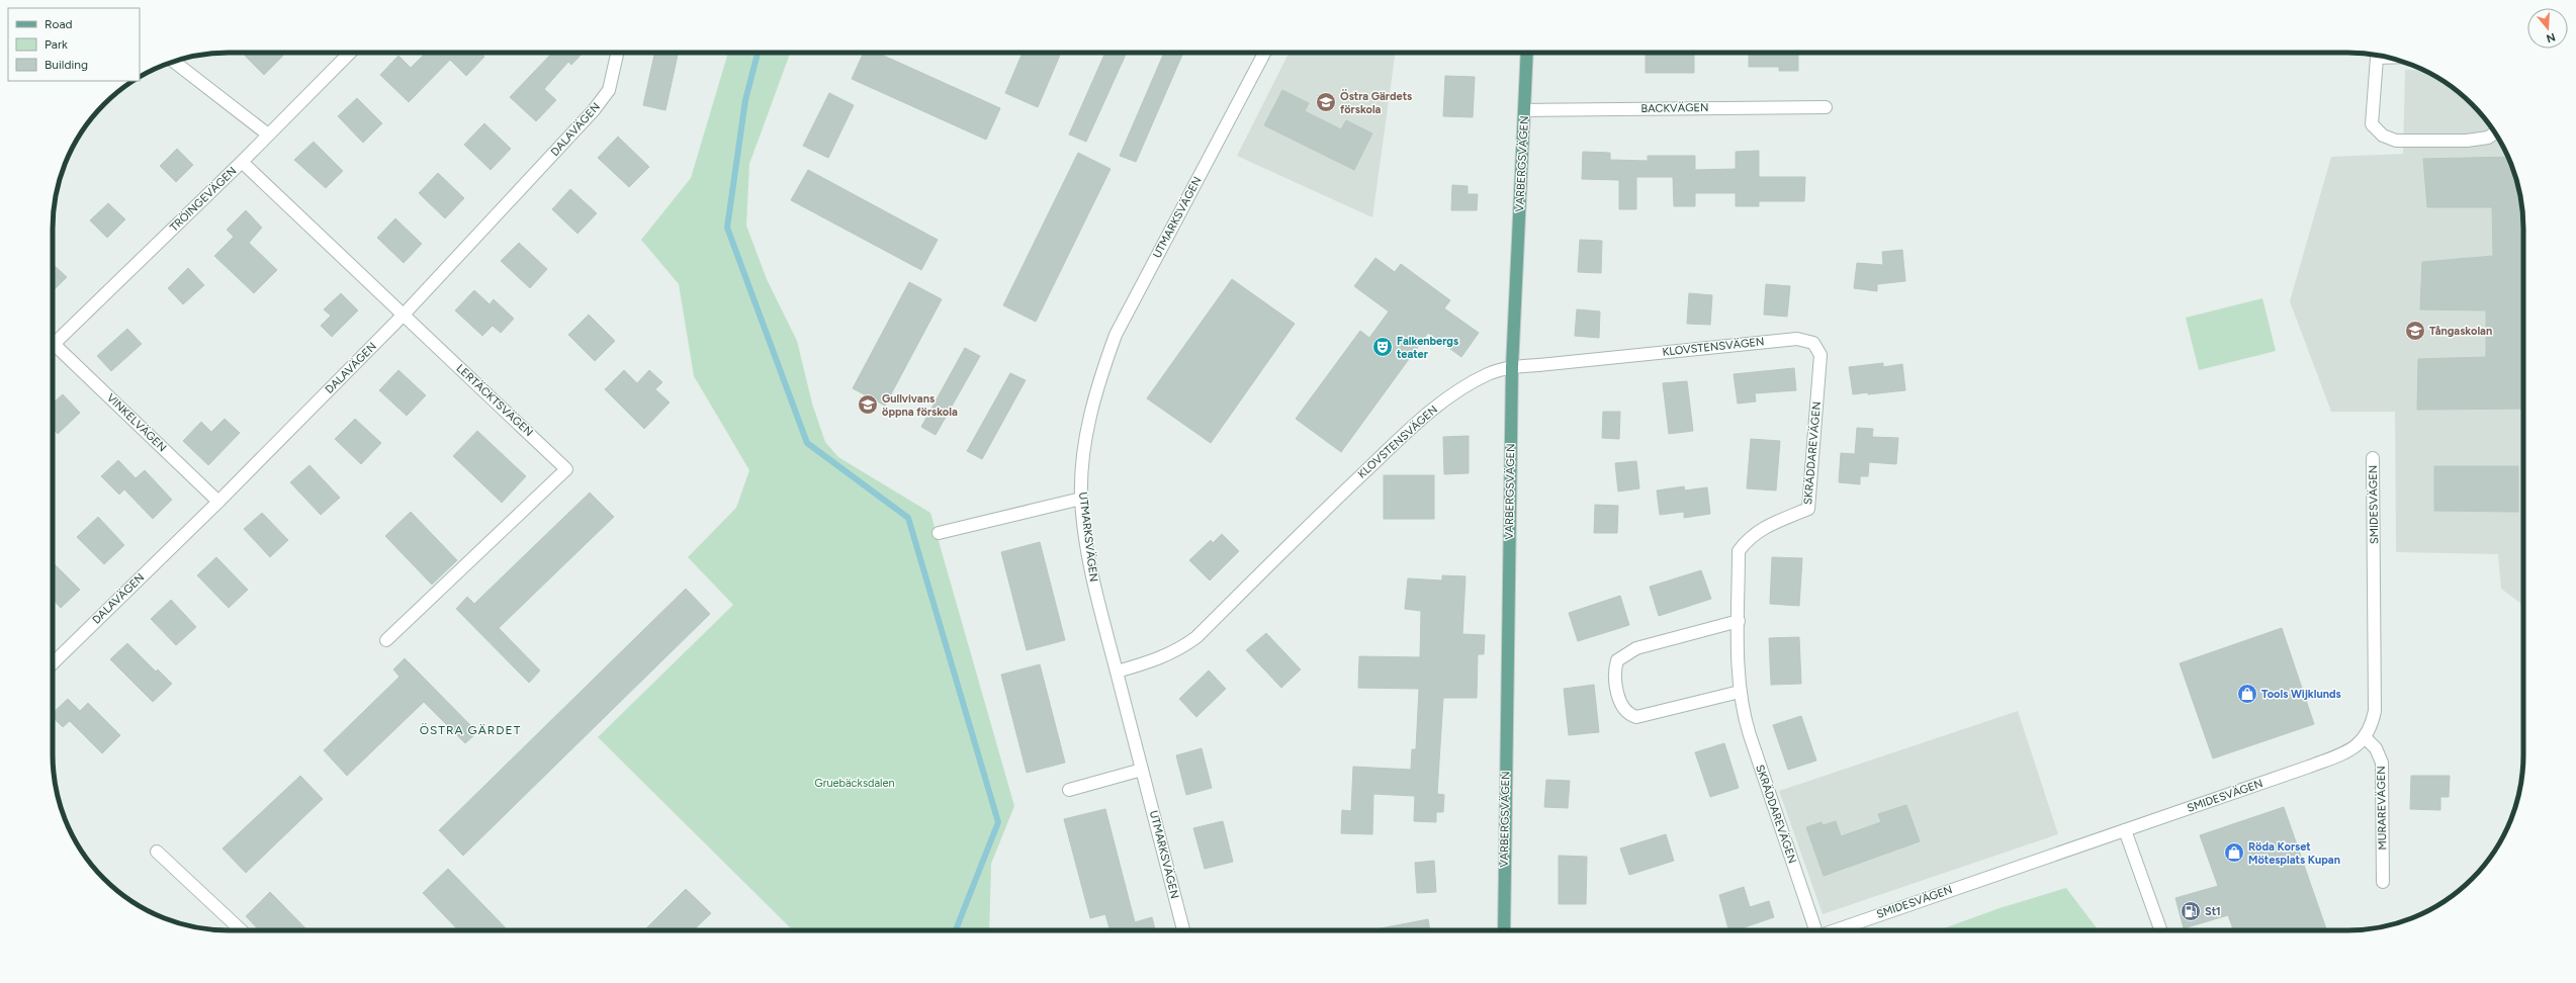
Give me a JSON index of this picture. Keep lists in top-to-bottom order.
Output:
{
  "streets": {
    "main road": ["VARBERGSVÄGEN"],
    "street": [
      "BACKVÄGEN",
      "DALAVÄGEN",
      "TRÖINGEVÄGEN",
      "UTMARKSVÄGEN",
      "KLOVSTENSVÄGEN",
      "LERTÄCKTSVÄGEN",
      "VINKELVÄGEN",
      "SKRÄDDAREVÄGEN",
      "SMIDESVÄGEN",
      "MURAREVÄGEN"
    ]
  },
  "crossings": [
    ["BACKVÄGEN", "VARBERGSVÄGEN"],
    ["DALAVÄGEN", "LERTÄCKTSVÄGEN"],
    ["DALAVÄGEN", "VINKELVÄGEN"],
    ["VARBERGSVÄGEN", "KLOVSTENSVÄGEN"],
    ["TRÖINGEVÄGEN", "LERTÄCKTSVÄGEN"],
    ["UTMARKSVÄGEN", "KLOVSTENSVÄGEN"],
    ["KLOVSTENSVÄGEN", "SKRÄDDAREVÄGEN"],
    ["SMIDESVÄGEN", "MURAREVÄGEN"]
  ],
  "districts": ["ÖSTRA GÄRDET"],
  "parks": ["Gruebäcksdalen"],
  "places": {
    "school or university": ["Östra Gärdets förskola", "Tångaskolan", "Gullvivans öppna förskola"],
    "theatre": ["Falkenbergs teater"],
    "shop": ["Tools Wijklunds", "Röda Korset Mötesplats Kupan"],
    "fuel station": ["St1"]
  },
  "legend": ["Road", "Park", "Building"],
  "north": "bottom"
}
